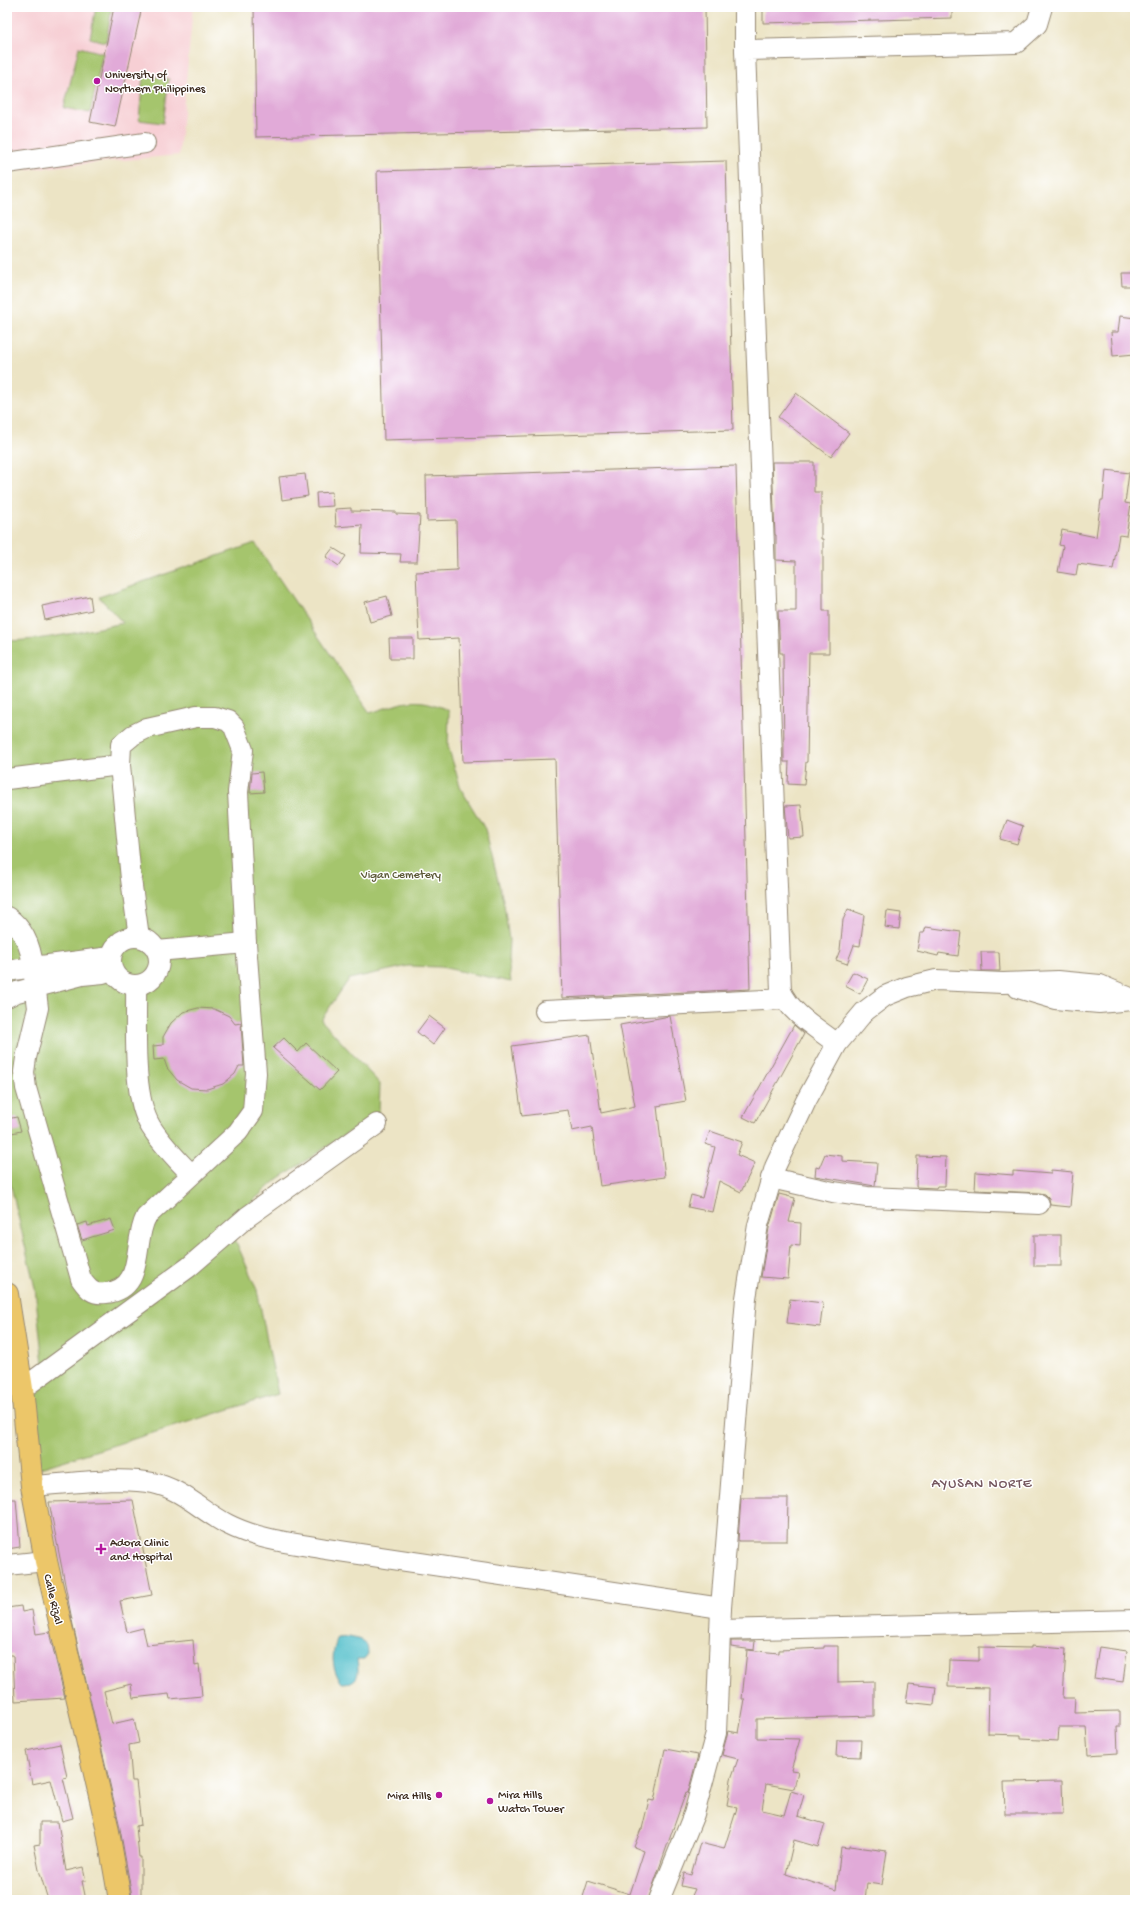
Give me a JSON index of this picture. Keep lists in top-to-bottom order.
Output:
{
  "streets": {
    "main road": ["Calle Rizal"]
  },
  "districts": ["AYUSAN NORTE"],
  "parks": ["Vigan Cemetery"],
  "places": {
    "other": ["University of Northern Philippines", "Mira Hills", "Mira Hills Watch Tower"],
    "health": ["Adora Clinic and Hospital"]
  }
}
